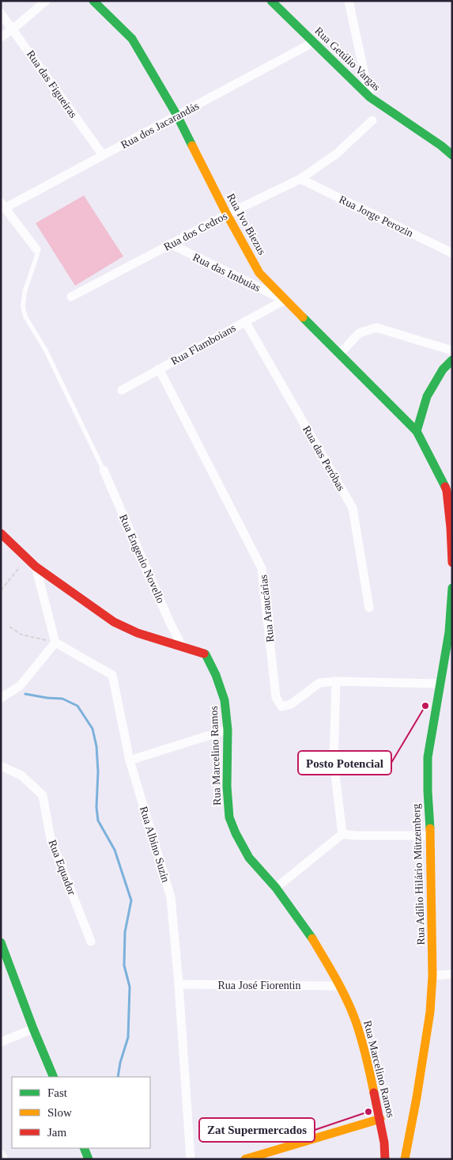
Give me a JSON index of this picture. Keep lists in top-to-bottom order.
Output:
{
  "streets": {
    "main road": [
      "Rua Getúlio Vargas",
      "Rua Ivo Biezus",
      "Rua Marcelino Ramos",
      "Rua Adílio Hilário Mützemberg"
    ],
    "street": [
      "Rua das Figueiras",
      "Rua dos Jacarandás",
      "Rua Jorge Perozin",
      "Rua dos Cedros",
      "Rua das Imbuias",
      "Rua Flamboians",
      "Rua das Peróbas",
      "Rua Engenio Novello",
      "Rua Araucárias",
      "Rua Albino Suzin",
      "Rua Equador",
      "Rua José Fiorentin"
    ]
  },
  "crossings": [
    ["Rua Getúlio Vargas", "Rua dos Jacarandás"],
    ["Rua das Figueiras", "Rua dos Jacarandás"],
    ["Rua dos Jacarandás", "Rua Ivo Biezus"],
    ["Rua Jorge Perozin", "Rua dos Cedros"],
    ["Rua Ivo Biezus", "Rua dos Cedros"],
    ["Rua Ivo Biezus", "Rua das Imbuias"],
    ["Rua Ivo Biezus", "Rua Flamboians"],
    ["Rua dos Cedros", "Rua das Imbuias"],
    ["Rua das Imbuias", "Rua Flamboians"],
    ["Rua Flamboians", "Rua das Peróbas"],
    ["Rua Flamboians", "Rua Araucárias"],
    ["Rua Engenio Novello", "Rua Marcelino Ramos"],
    ["Rua Araucárias", "Rua Adílio Hilário Mützemberg"],
    ["Rua Marcelino Ramos", "Rua José Fiorentin"],
    ["Rua Albino Suzin", "Rua José Fiorentin"]
  ],
  "places": ["Posto Potencial", "Zat Supermercados"],
  "legend": ["Fast", "Slow", "Jam"]
}
